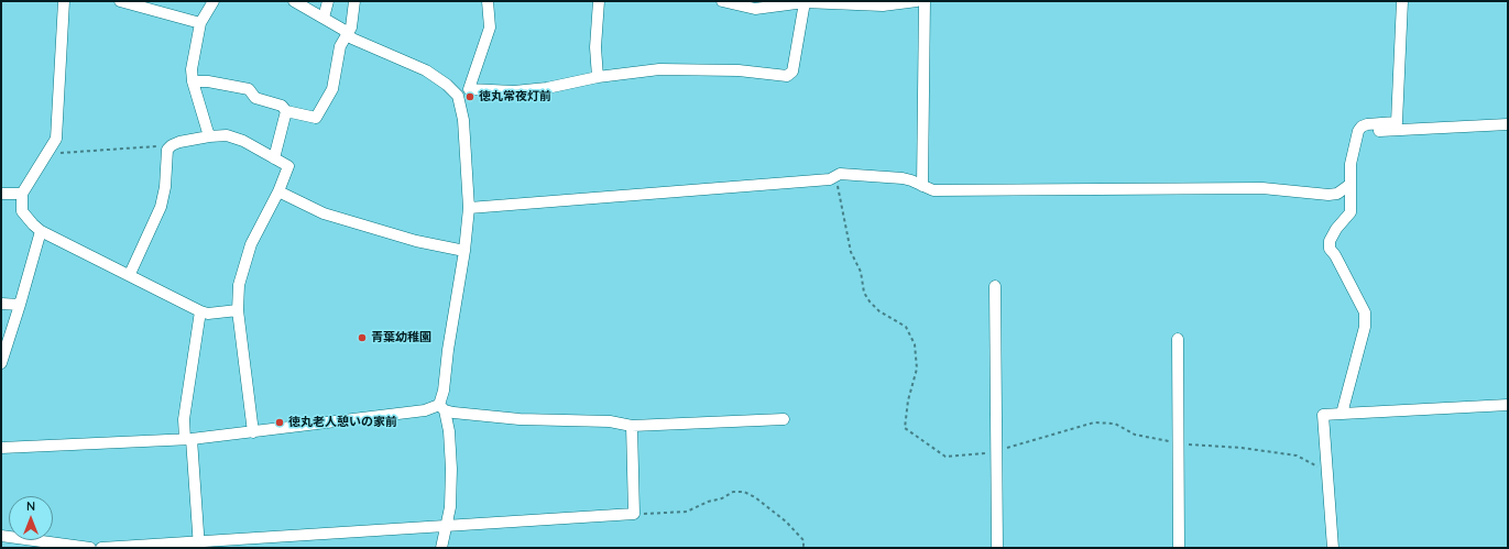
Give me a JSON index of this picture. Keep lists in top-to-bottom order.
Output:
{
  "places": ["徳丸常夜灯前", "青葉幼稚園", "徳丸老人憩いの家前"],
  "north": "top"
}
